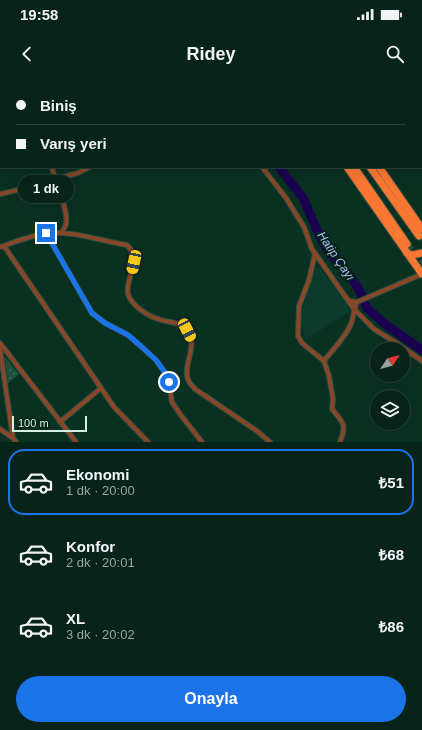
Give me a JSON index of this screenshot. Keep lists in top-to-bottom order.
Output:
{
  "water": ["Hatip Çayı"],
  "scale_bar": "100 m",
  "north": "top right",
  "page": {
    "status": "19:58",
    "header": "Ridey",
    "banner": ["Biniş", "Varış yeri"],
    "bubble": "1 dk",
    "scale": "100 m",
    "list": [
      {
        "name": "Ekonomi",
        "note": "1 dk · 20:00",
        "value": "₺51"
      },
      {
        "name": "Konfor",
        "note": "2 dk · 20:01",
        "value": "₺68"
      },
      {
        "name": "XL",
        "note": "3 dk · 20:02",
        "value": "₺86"
      }
    ],
    "buttons": "Onayla"
  }
}
